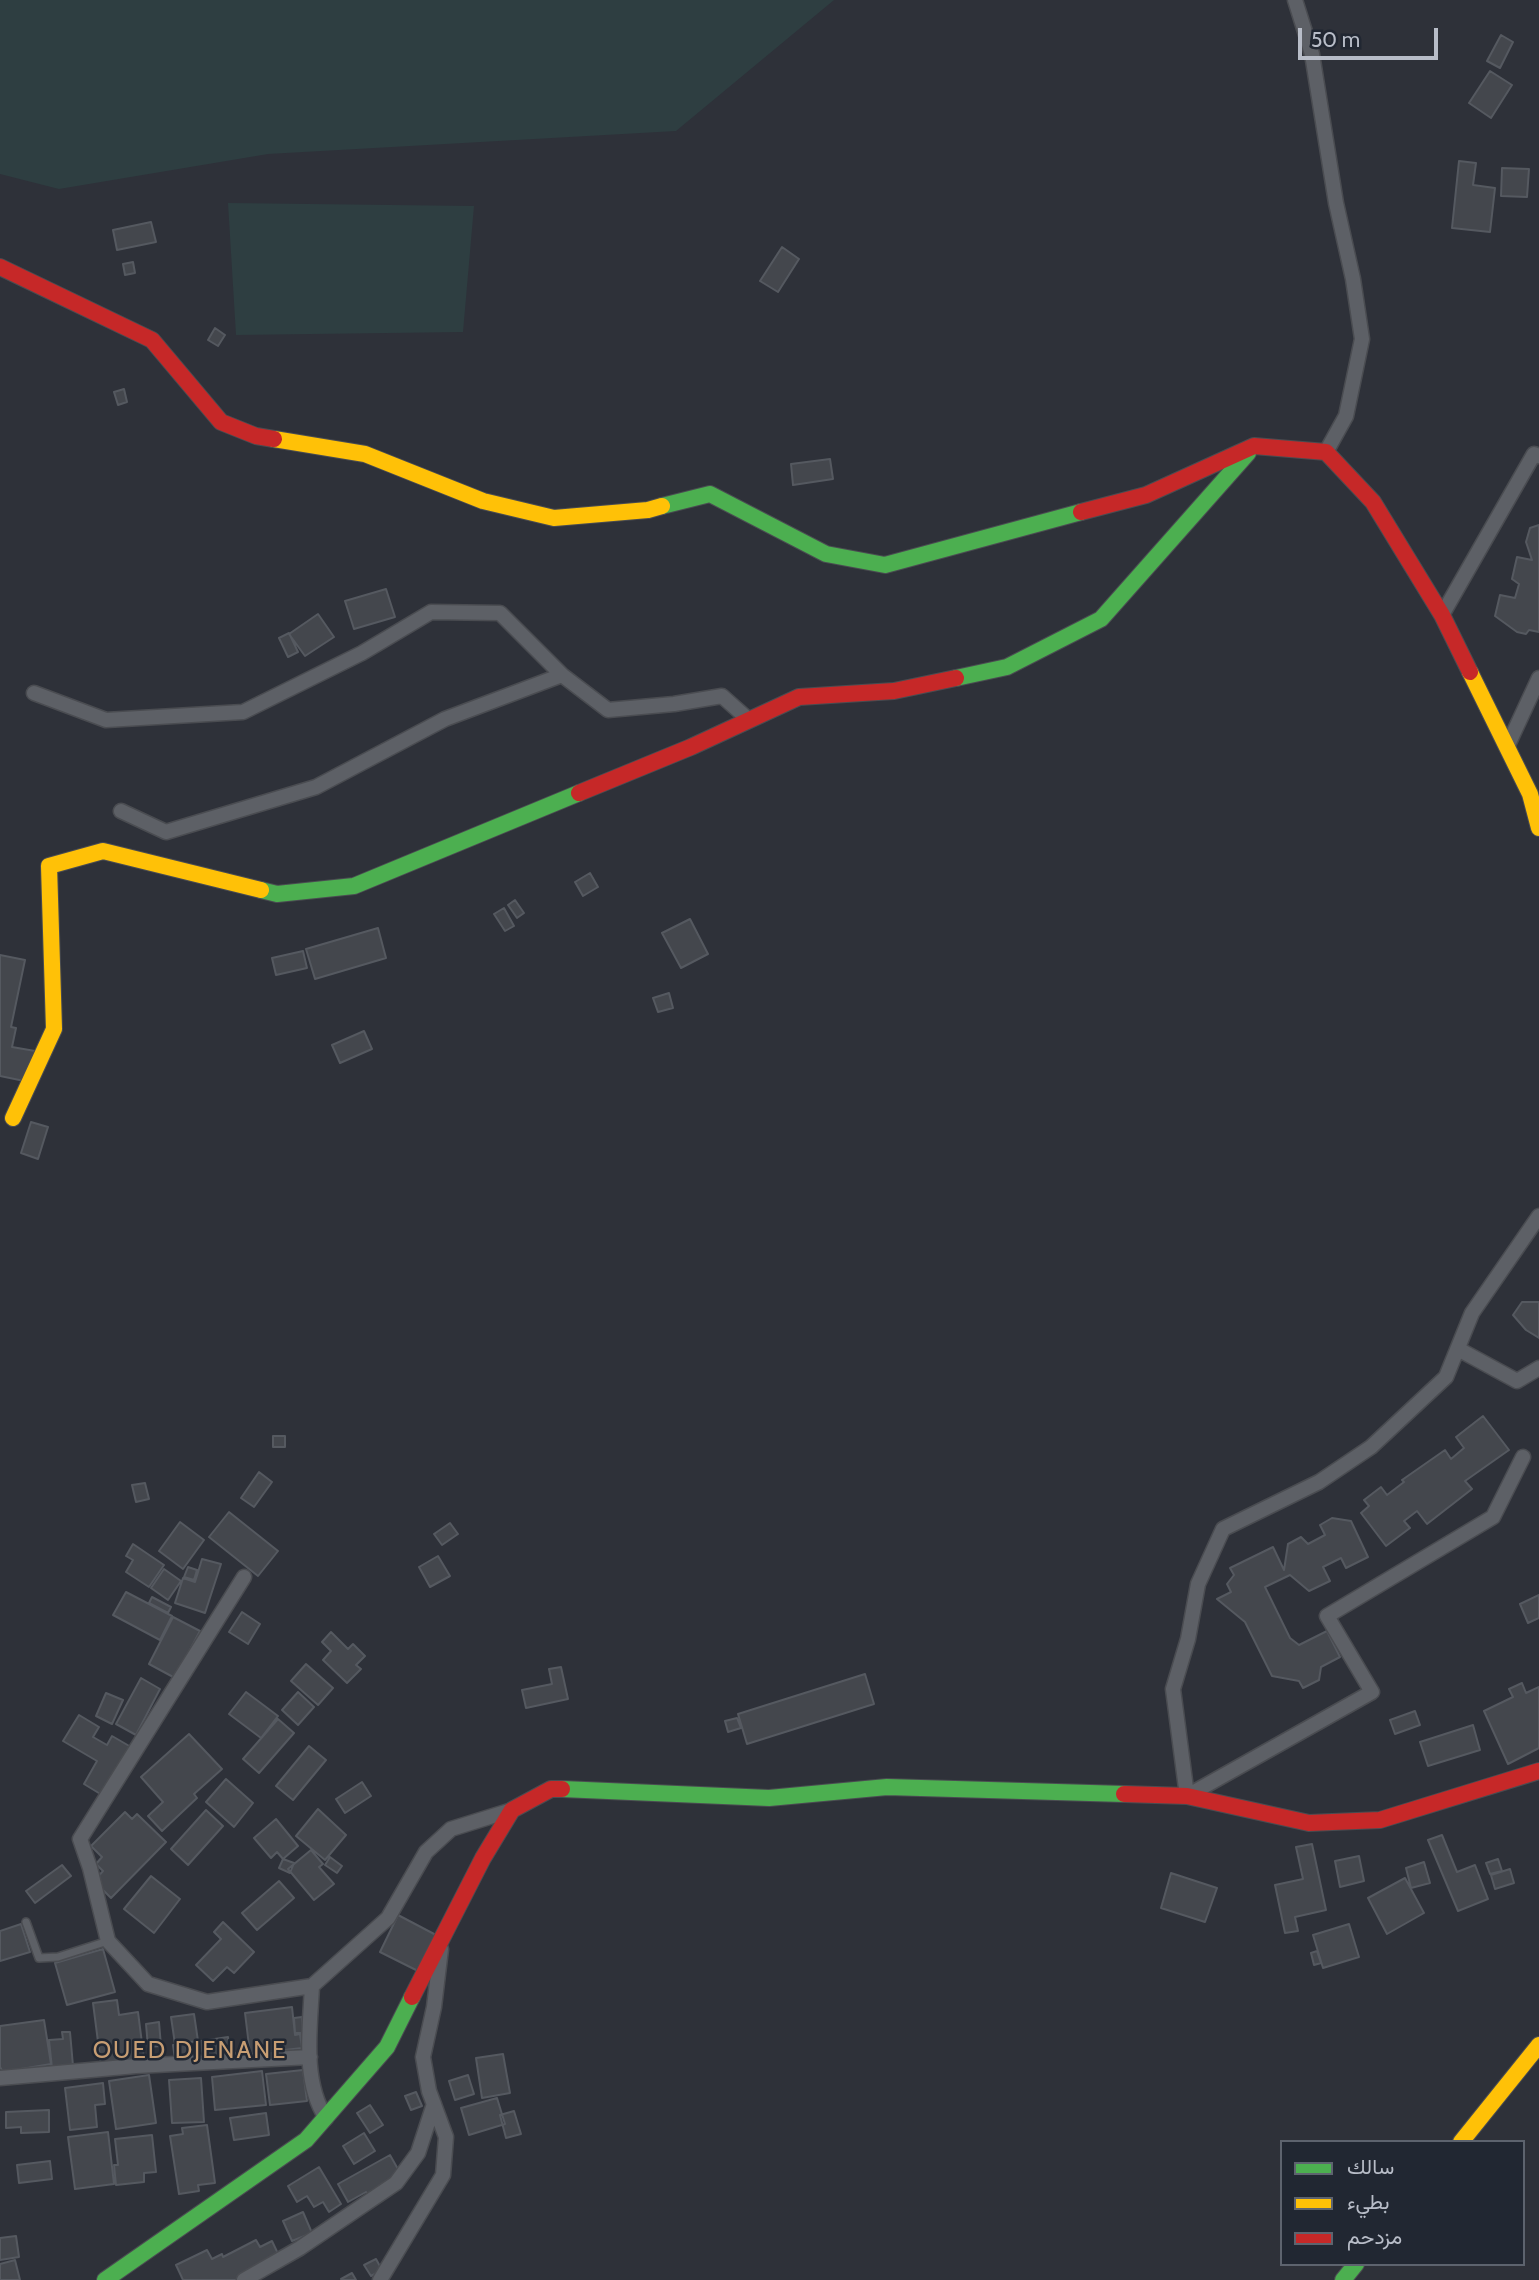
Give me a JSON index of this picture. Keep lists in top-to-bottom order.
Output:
{
  "districts": ["OUED DJENANE"],
  "legend": ["سالك", "بطيء", "مزدحم"],
  "scale_bar": "50 m"
}
